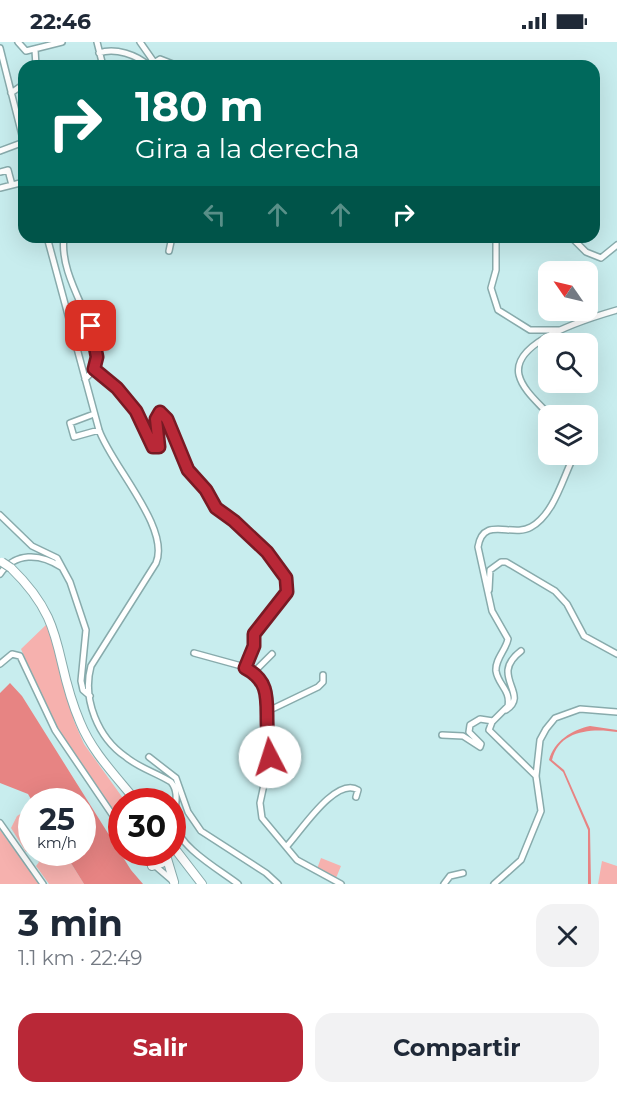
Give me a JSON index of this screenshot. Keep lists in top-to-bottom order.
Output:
{
  "north": "top left",
  "page": {
    "status": "22:46",
    "turn": ["180 m", "Gira a la derecha"],
    "speed": "25 km/h",
    "limit": "30",
    "heading": ["3 min", "1.1 km · 22:49"],
    "buttons": ["Salir", "Compartir"]
  }
}
